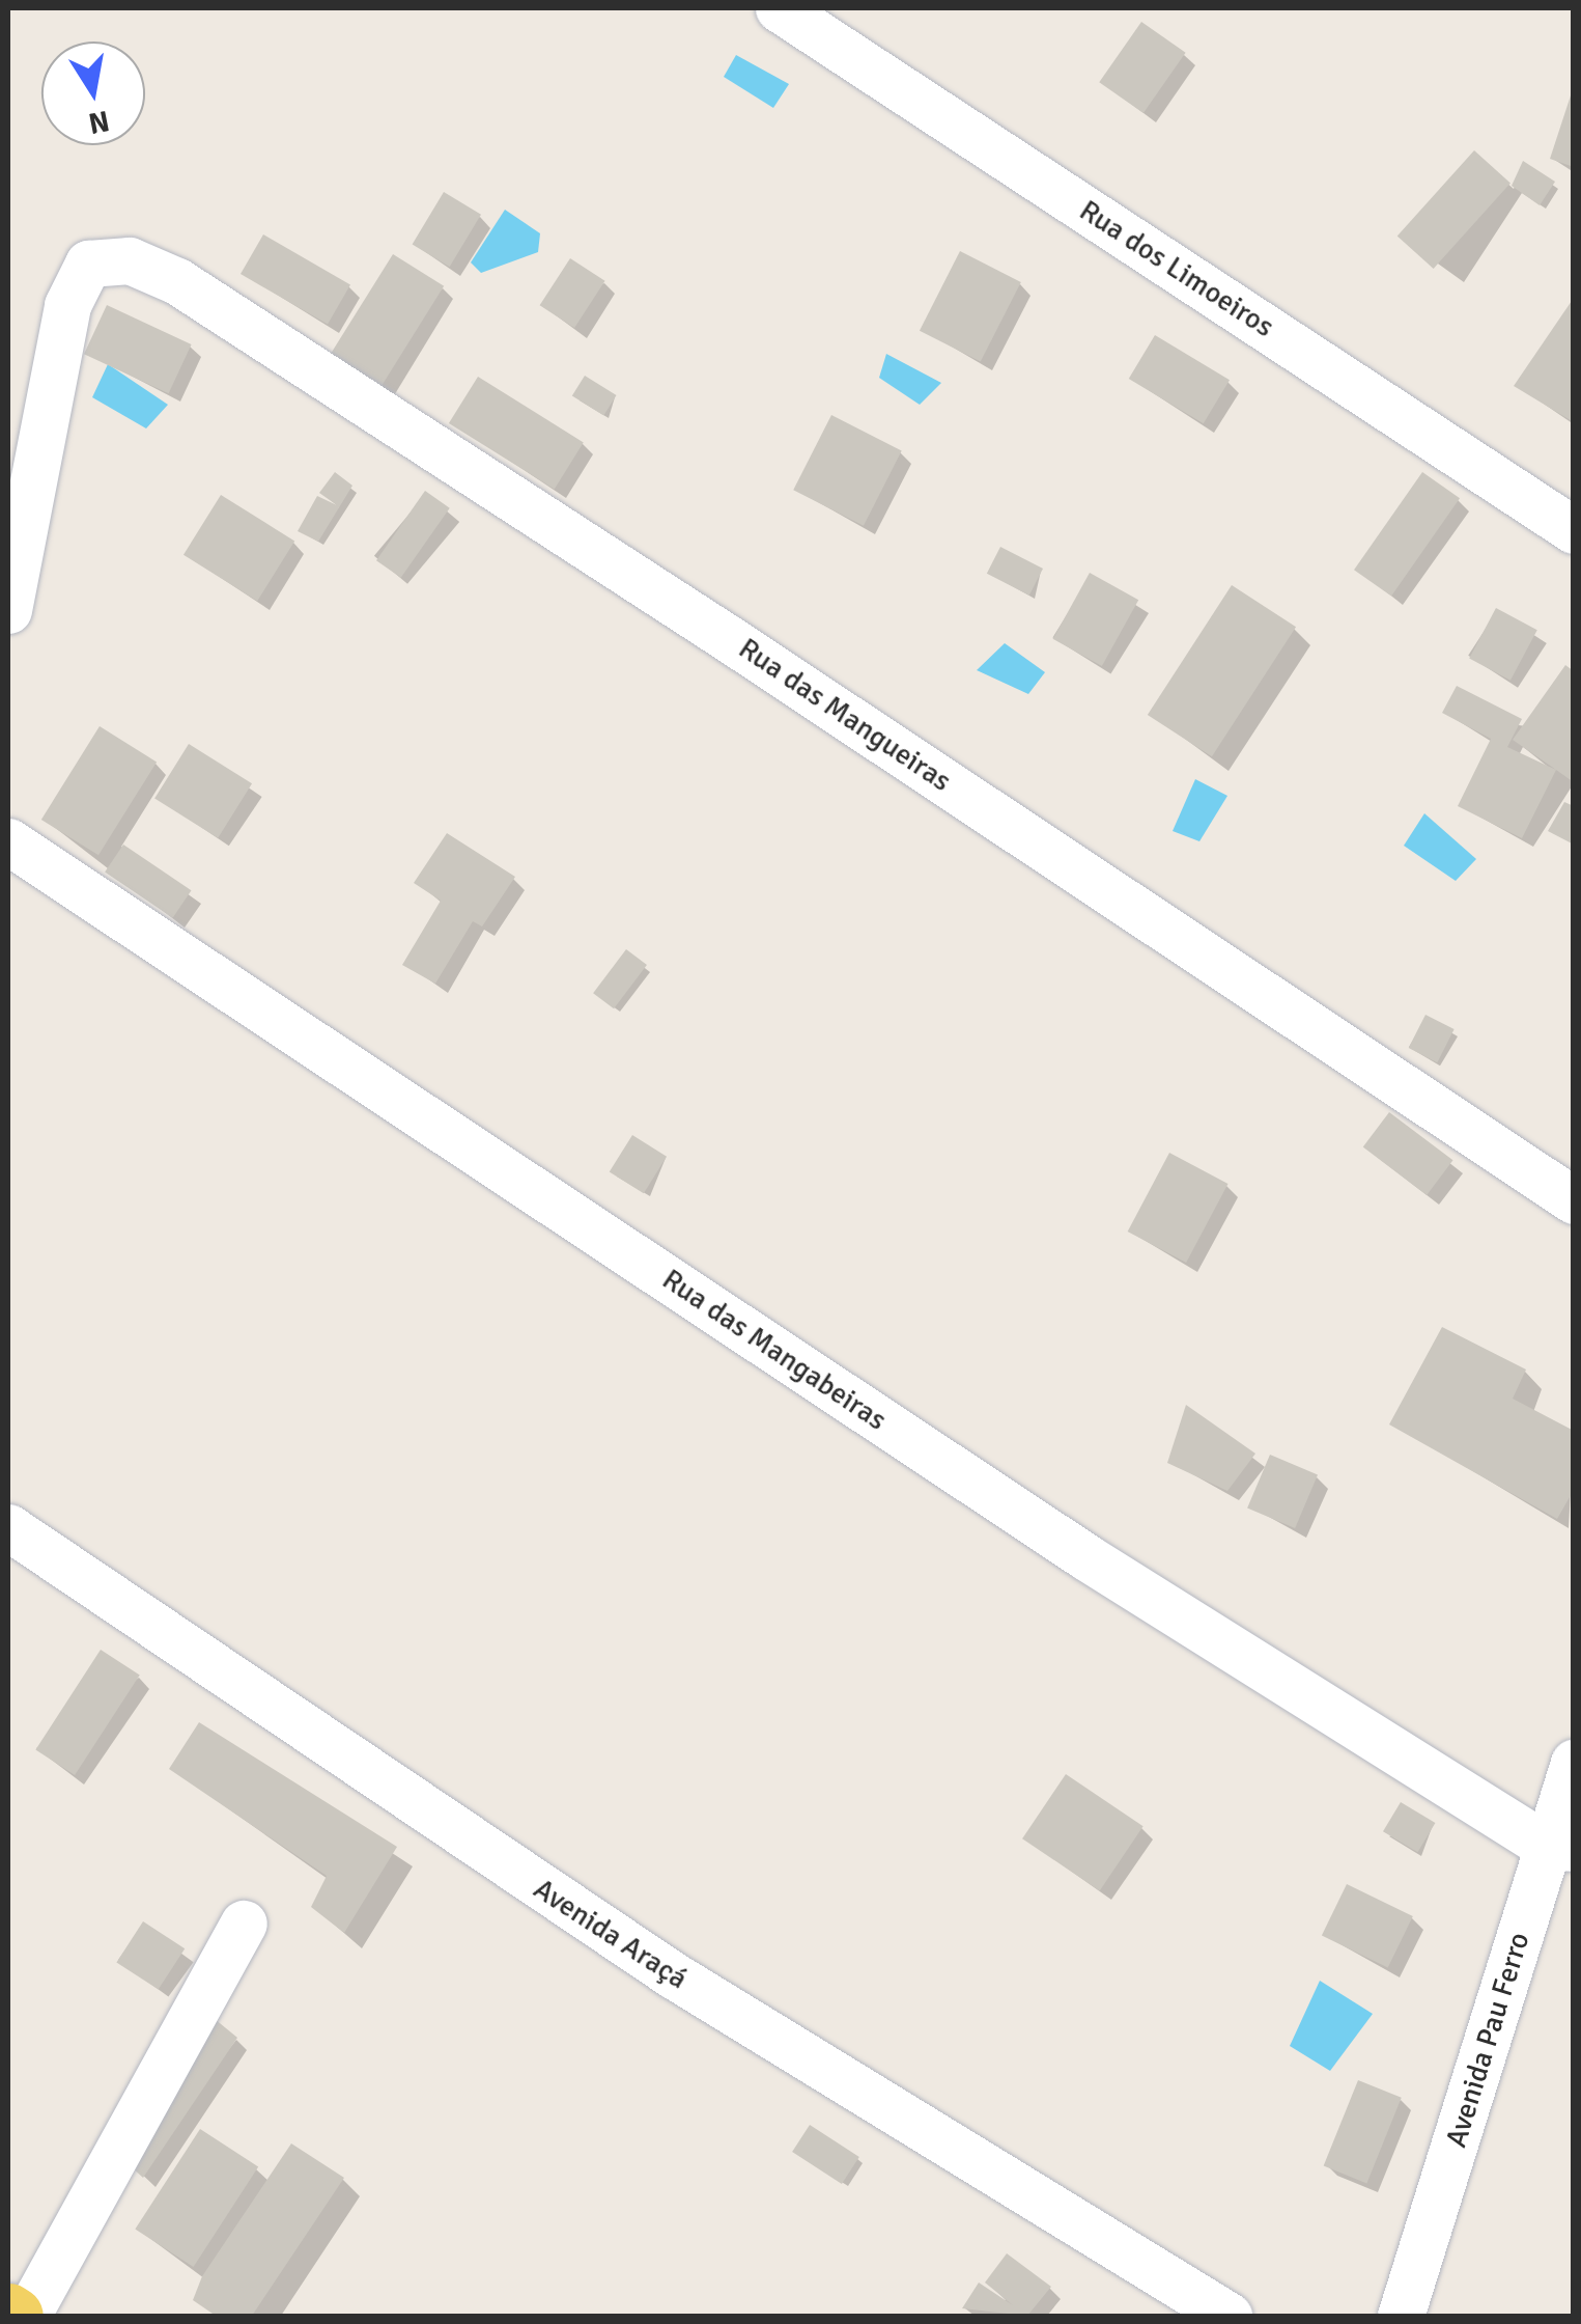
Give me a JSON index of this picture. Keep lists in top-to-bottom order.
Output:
{
  "streets": {
    "street": [
      "Rua dos Limoeiros",
      "Rua das Mangueiras",
      "Rua das Mangabeiras",
      "Avenida Araçá",
      "Avenida Pau Ferro"
    ]
  },
  "crossings": [
    ["Rua das Mangabeiras", "Avenida Pau Ferro"]
  ],
  "north": "bottom"
}
